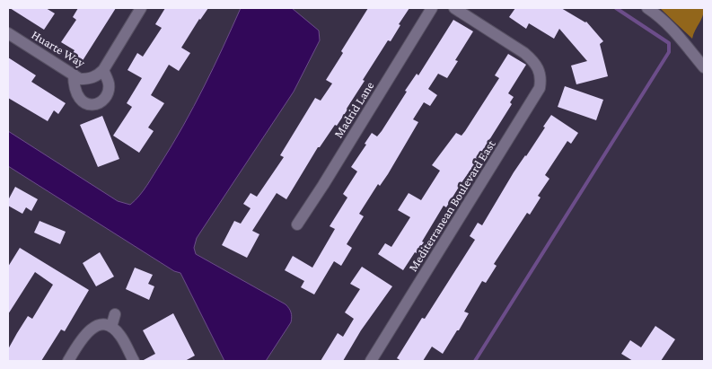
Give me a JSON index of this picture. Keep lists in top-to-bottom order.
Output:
{
  "streets": {
    "street": ["Huarte Way", "Madrid Lane", "Mediterranean Boulevard East"]
  }
}
